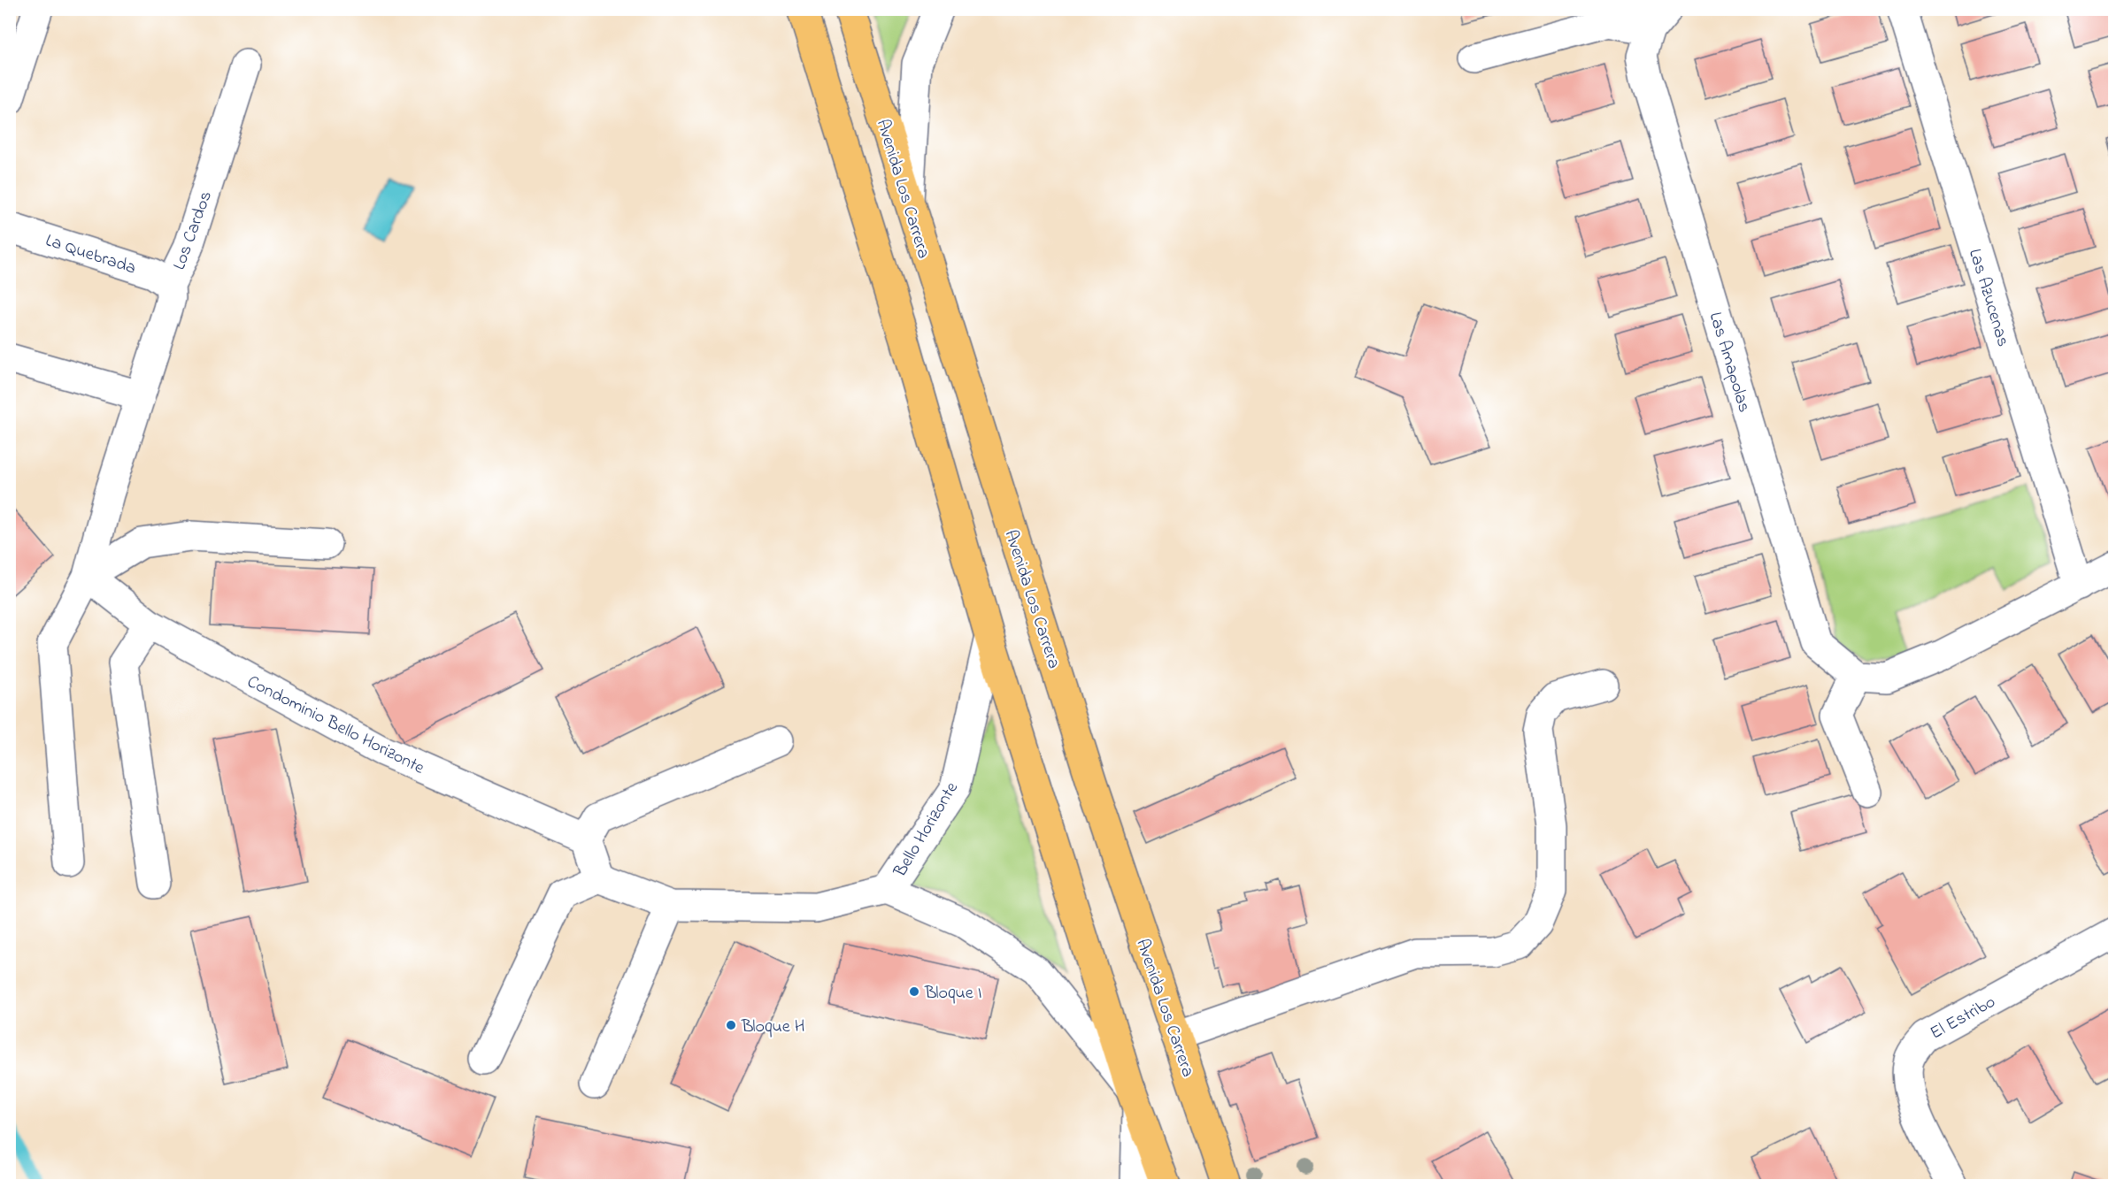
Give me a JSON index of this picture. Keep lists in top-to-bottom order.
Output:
{
  "streets": {
    "main road": ["Avenida Los Carrera"],
    "street": [
      "Los Cardos",
      "La Quebrada",
      "Las Azucenas",
      "Las Amapolas",
      "Condominio Bello Horizonte",
      "Bello Horizonte",
      "El Estribo"
    ]
  },
  "crossings": [
    ["Los Cardos", "La Quebrada"],
    ["Los Cardos", "Condominio Bello Horizonte"]
  ],
  "places": ["Bloque I", "Bloque H"]
}
